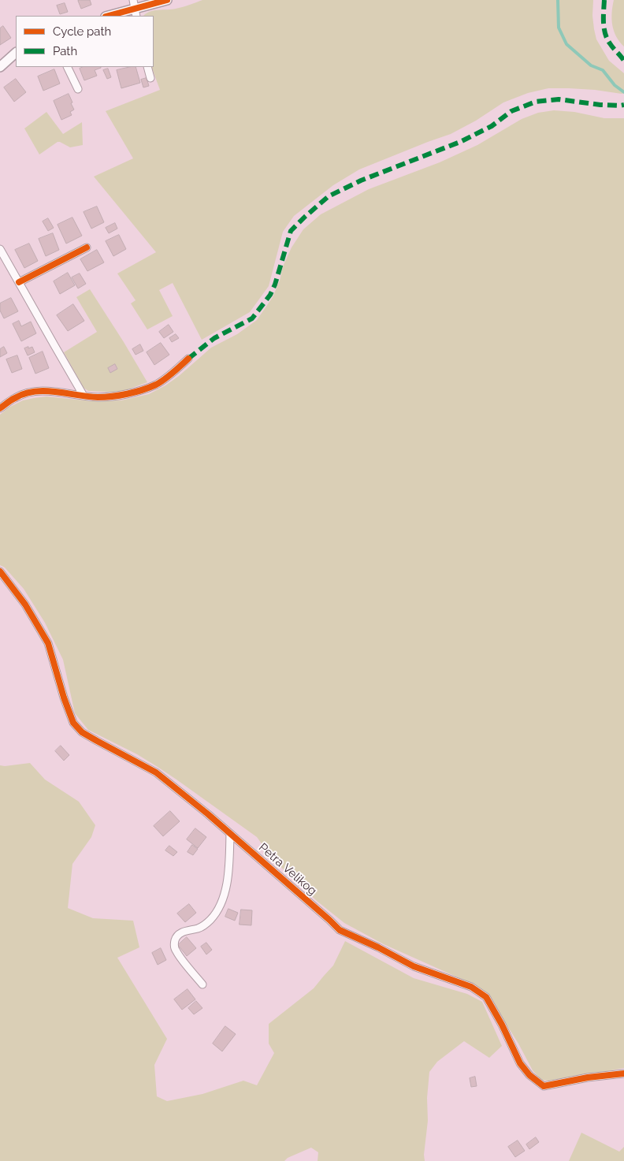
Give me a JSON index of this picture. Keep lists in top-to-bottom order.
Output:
{
  "streets": {
    "street": ["Petra Velikog"]
  },
  "legend": ["Cycle path", "Path"]
}
